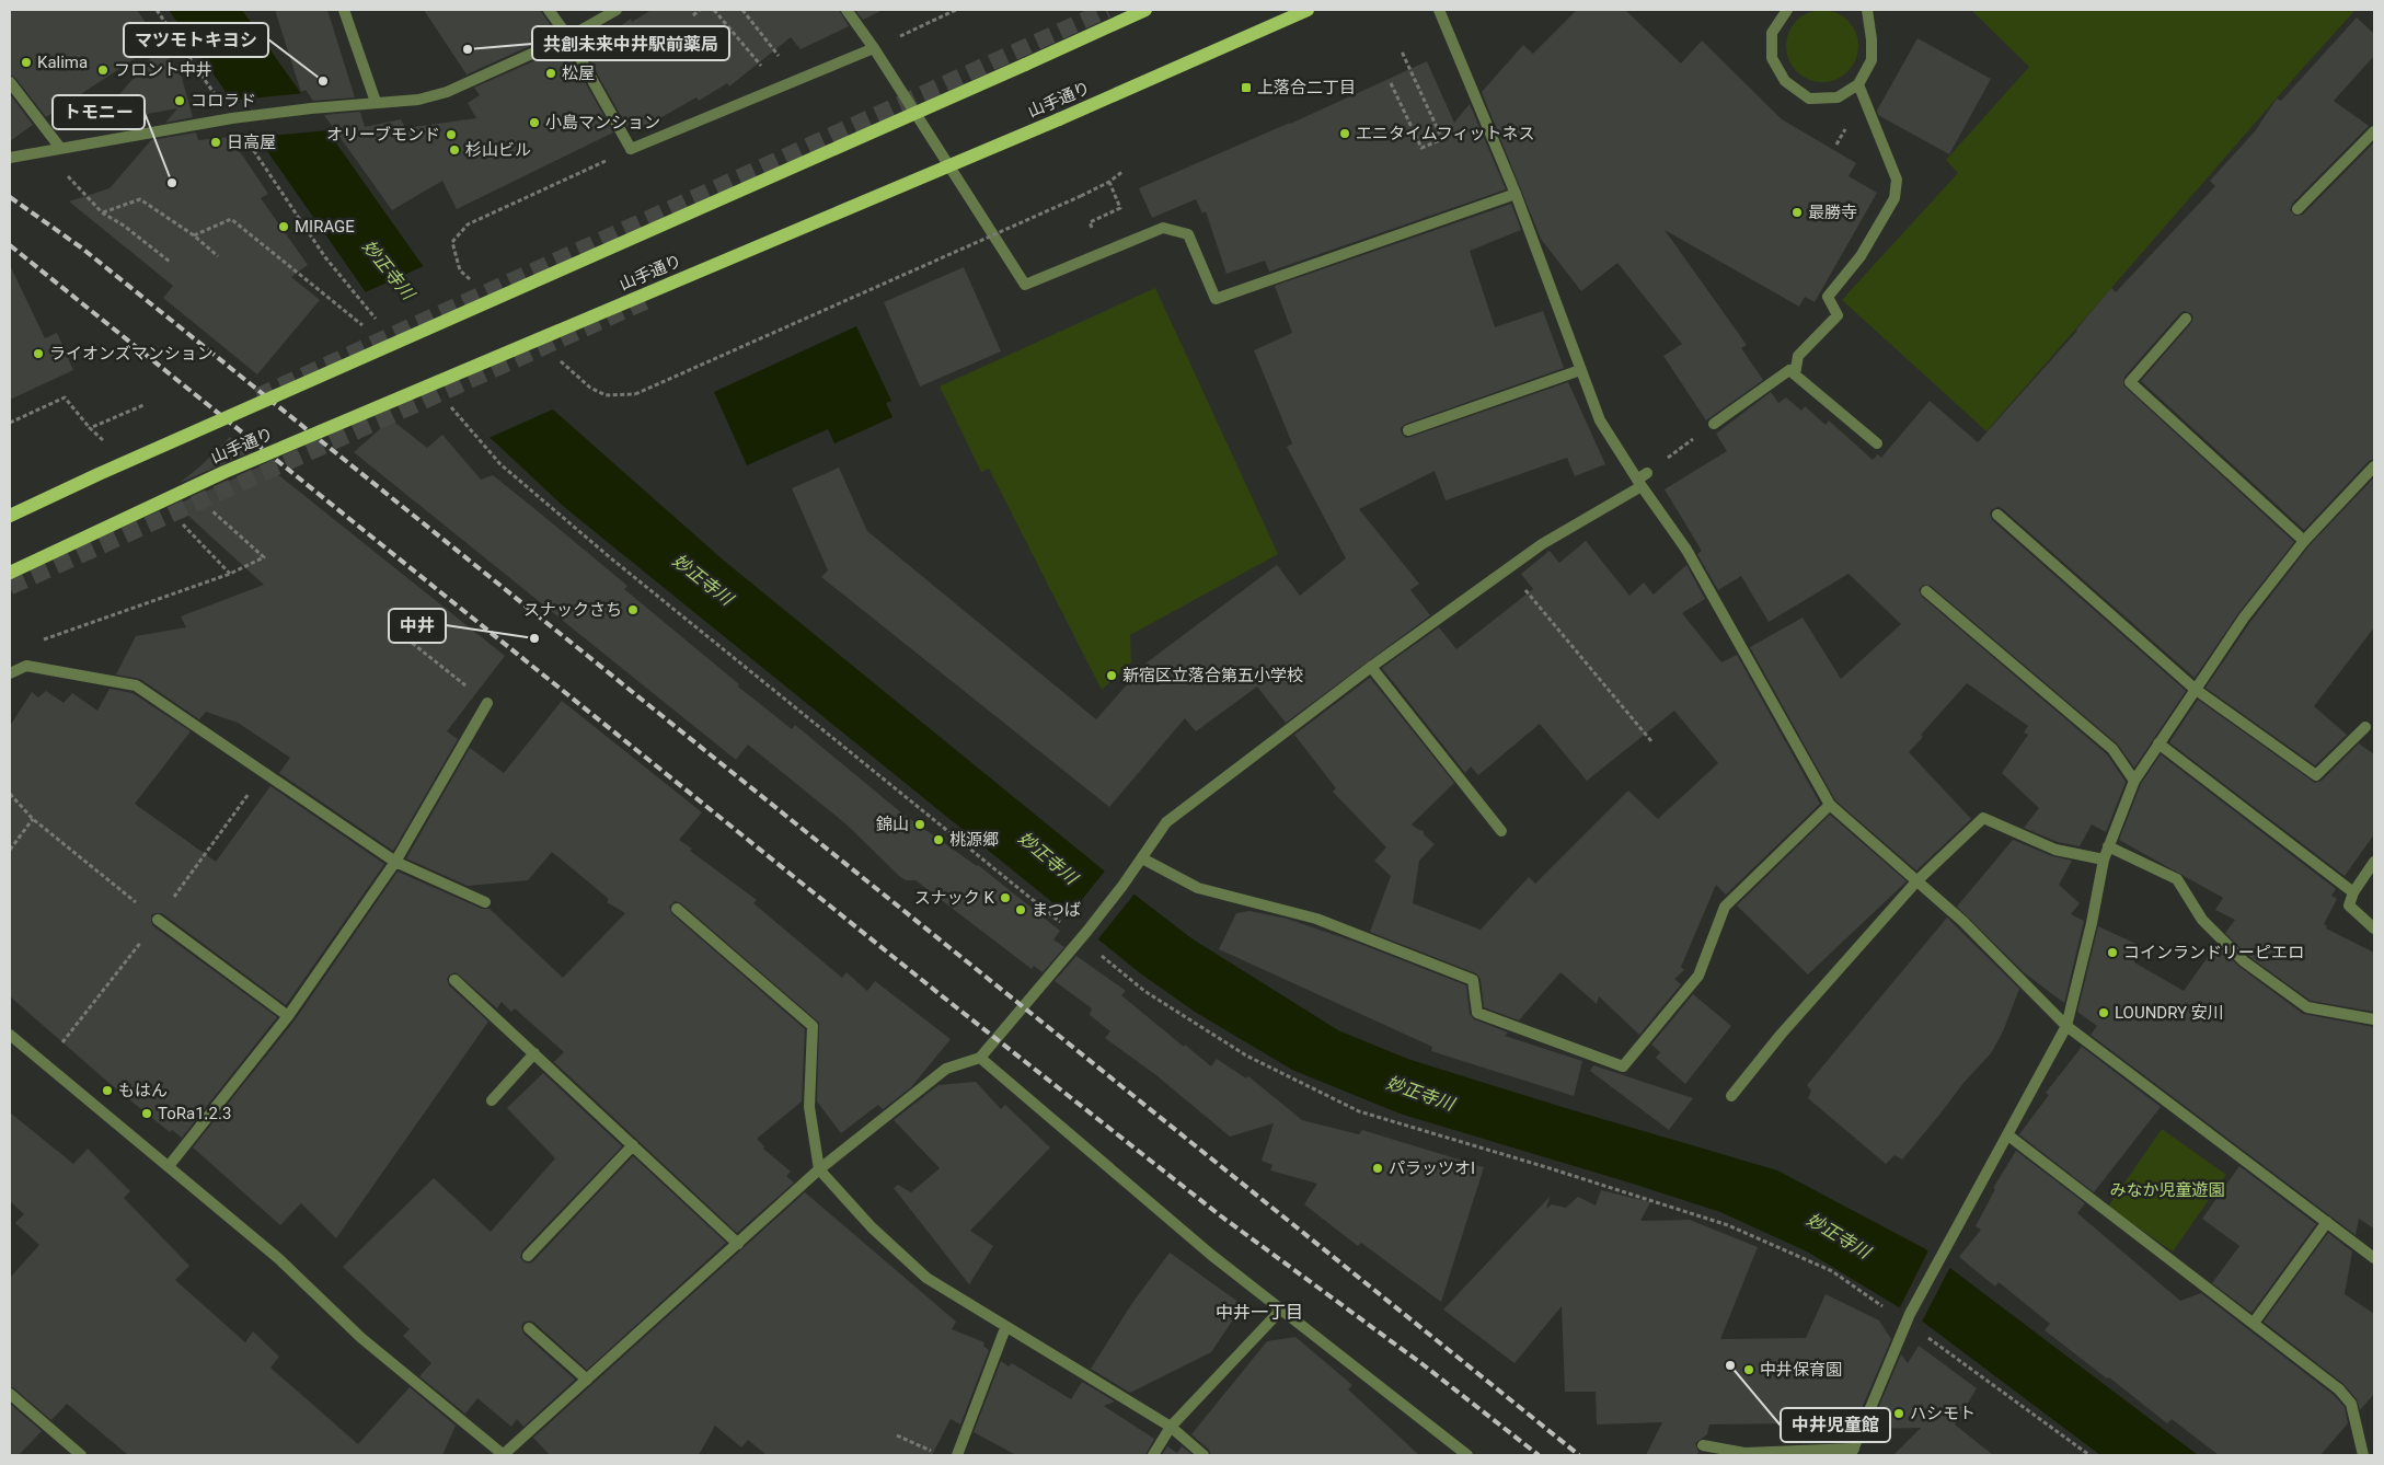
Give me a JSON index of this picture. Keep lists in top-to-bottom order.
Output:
{
  "streets": {
    "main road": ["山手通り"]
  },
  "districts": ["中井一丁目"],
  "water": ["妙正寺川"],
  "parks": ["みなか児童遊園"],
  "places": {
    "other": [
      "共創未来中井駅前薬局",
      "Kalima",
      "フロント中井",
      "松屋",
      "マツモトキヨシ",
      "コロラド",
      "小島マンション",
      "エニタイムフィットネス",
      "オリーブモンド",
      "日高屋",
      "杉山ビル",
      "トモニー",
      "最勝寺",
      "MIRAGE",
      "ライオンズマンション",
      "スナックさち",
      "中井",
      "新宿区立落合第五小学校",
      "錦山",
      "桃源郷",
      "スナック K",
      "まつば",
      "コインランドリーピエロ",
      "LOUNDRY 安川",
      "もはん",
      "ToRa1.2.3",
      "パラッツオI",
      "中井児童館",
      "中井保育園",
      "ハシモト"
    ],
    "transit": ["上落合二丁目"]
  }
}
